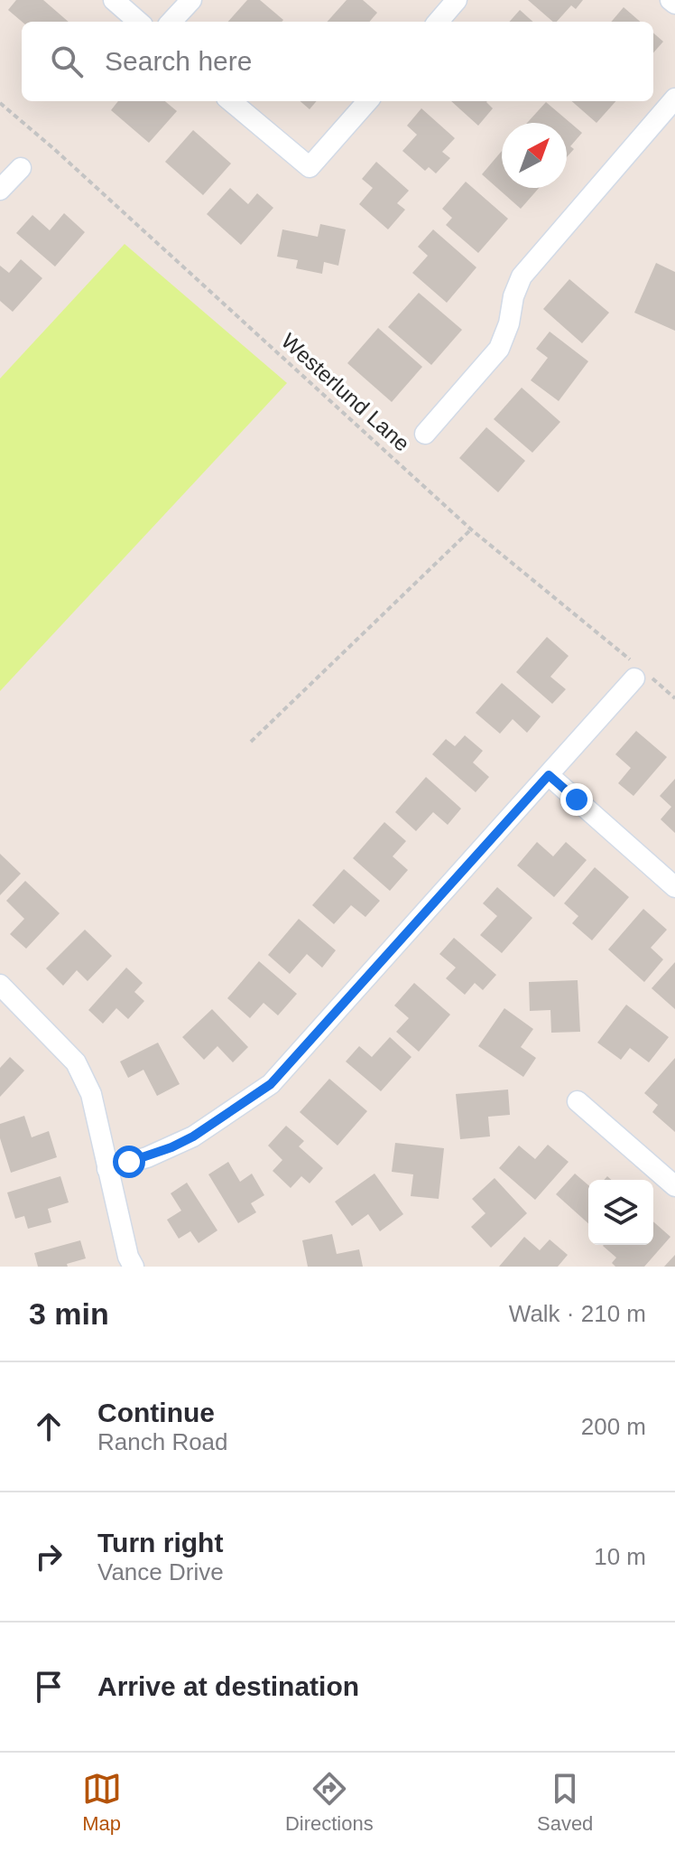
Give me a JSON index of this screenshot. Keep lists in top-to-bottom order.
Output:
{
  "streets": {
    "path": ["Westerlund Lane"]
  },
  "north": "top right",
  "page": {
    "search": "Search here",
    "heading": ["3 min", "Walk · 210 m"],
    "list": [
      ["Continue", "Ranch Road", "200 m"],
      ["Turn right", "Vance Drive", "10 m"],
      "Arrive at destination"
    ],
    "nav": ["Map", "Directions", "Saved"]
  }
}
